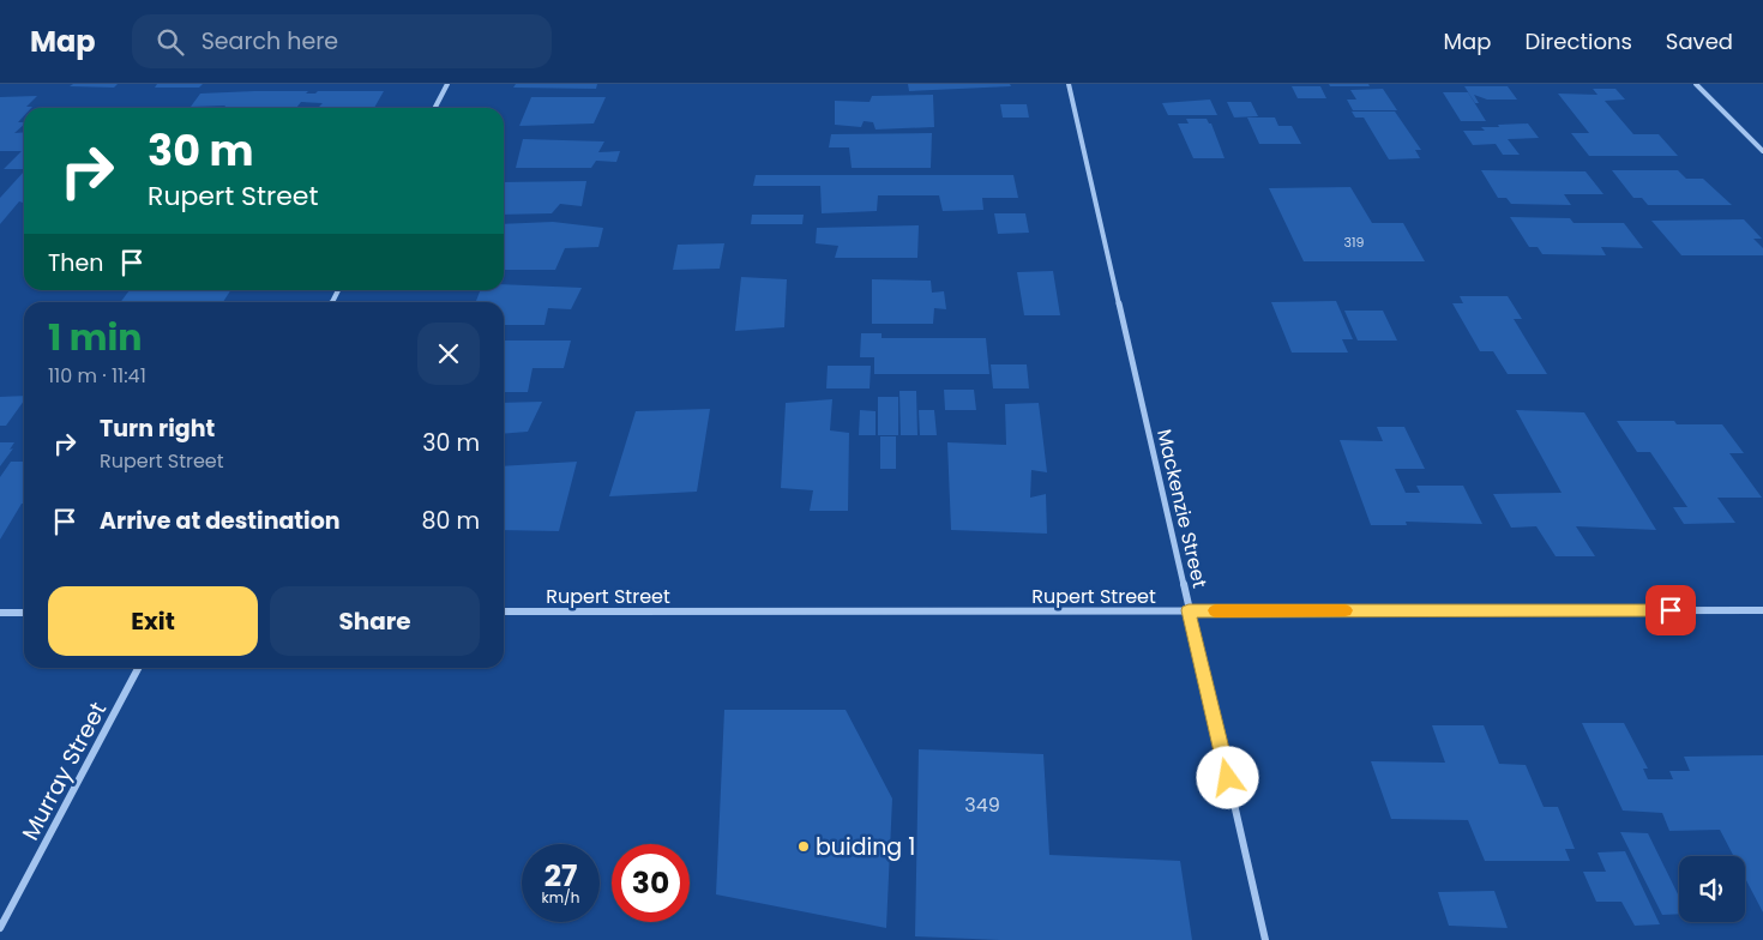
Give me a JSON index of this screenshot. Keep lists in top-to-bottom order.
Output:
{
  "streets": {
    "street": ["Mackenzie Street", "Rupert Street", "Murray Street"]
  },
  "crossings": [
    ["Mackenzie Street", "Rupert Street"]
  ],
  "places": ["buiding 1"],
  "house_numbers": ["319", "349"],
  "page": {
    "header": "Map",
    "search": "Search here",
    "nav": ["Map", "Directions", "Saved"],
    "turn": ["30 m", "Rupert Street"],
    "then": "Then",
    "heading": ["1 min", "110 m · 11:41"],
    "list": [
      {
        "name": "Turn right",
        "note": "Rupert Street",
        "value": "30 m"
      },
      {
        "name": "Arrive at destination",
        "value": "80 m"
      }
    ],
    "buttons": ["Exit", "Share"],
    "speed": "27 km/h",
    "limit": "30"
  }
}
